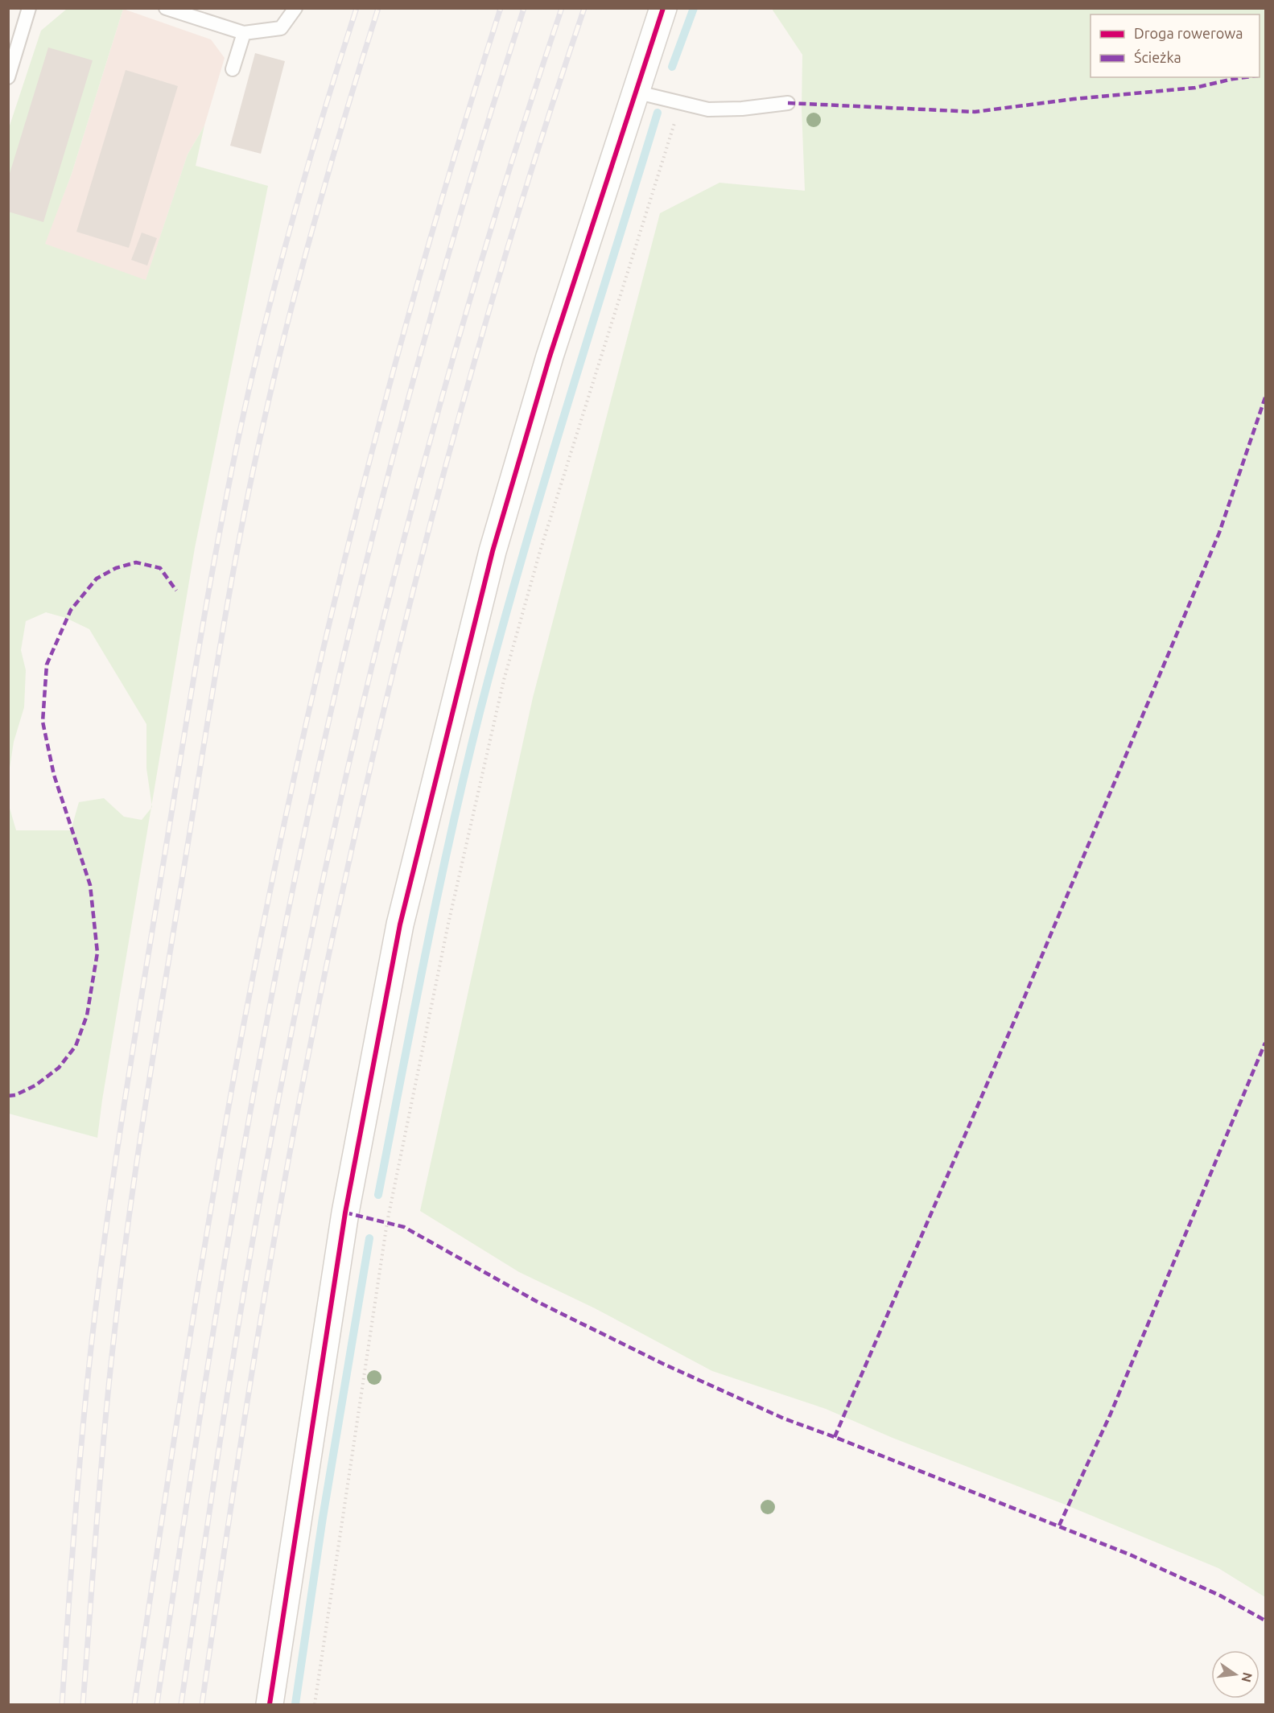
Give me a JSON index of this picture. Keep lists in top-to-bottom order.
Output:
{
  "legend": ["Droga rowerowa", "Ścieżka"],
  "north": "right"
}
